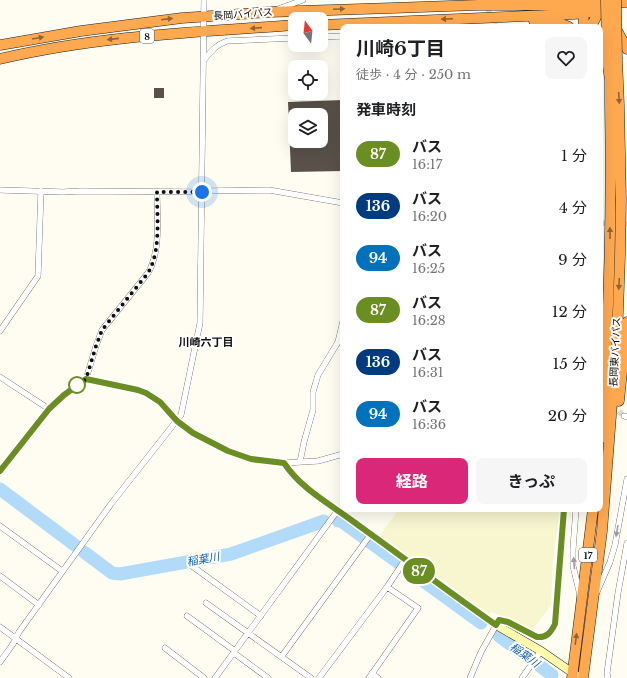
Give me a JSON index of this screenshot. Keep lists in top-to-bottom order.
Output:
{
  "streets": {
    "highway": [
      "長岡バイパス",
      "8",
      "長岡東バイパス",
      "17"
    ]
  },
  "crossings": [
    ["長岡バイパス", "8"],
    ["長岡バイパス", "長岡東バイパス"],
    ["8", "長岡東バイパス"],
    ["長岡東バイパス", "17"]
  ],
  "districts": ["川崎六丁目"],
  "water": ["稲葉川"],
  "lines": ["bus line 87"],
  "north": "top",
  "page": {
    "on_map": "87",
    "heading": [
      ["川崎6丁目", "徒歩 · 4 分 · 250 m"],
      "発車時刻"
    ],
    "list": [
      {
        "mark": "87",
        "name": "バス",
        "note": "16:17",
        "value": "1 分"
      },
      {
        "mark": "136",
        "name": "バス",
        "note": "16:20",
        "value": "4 分"
      },
      {
        "mark": "94",
        "name": "バス",
        "note": "16:25",
        "value": "9 分"
      },
      {
        "mark": "87",
        "name": "バス",
        "note": "16:28",
        "value": "12 分"
      },
      {
        "mark": "136",
        "name": "バス",
        "note": "16:31",
        "value": "15 分"
      },
      {
        "mark": "94",
        "name": "バス",
        "note": "16:36",
        "value": "20 分"
      }
    ],
    "buttons": ["経路", "きっぷ"]
  }
}
